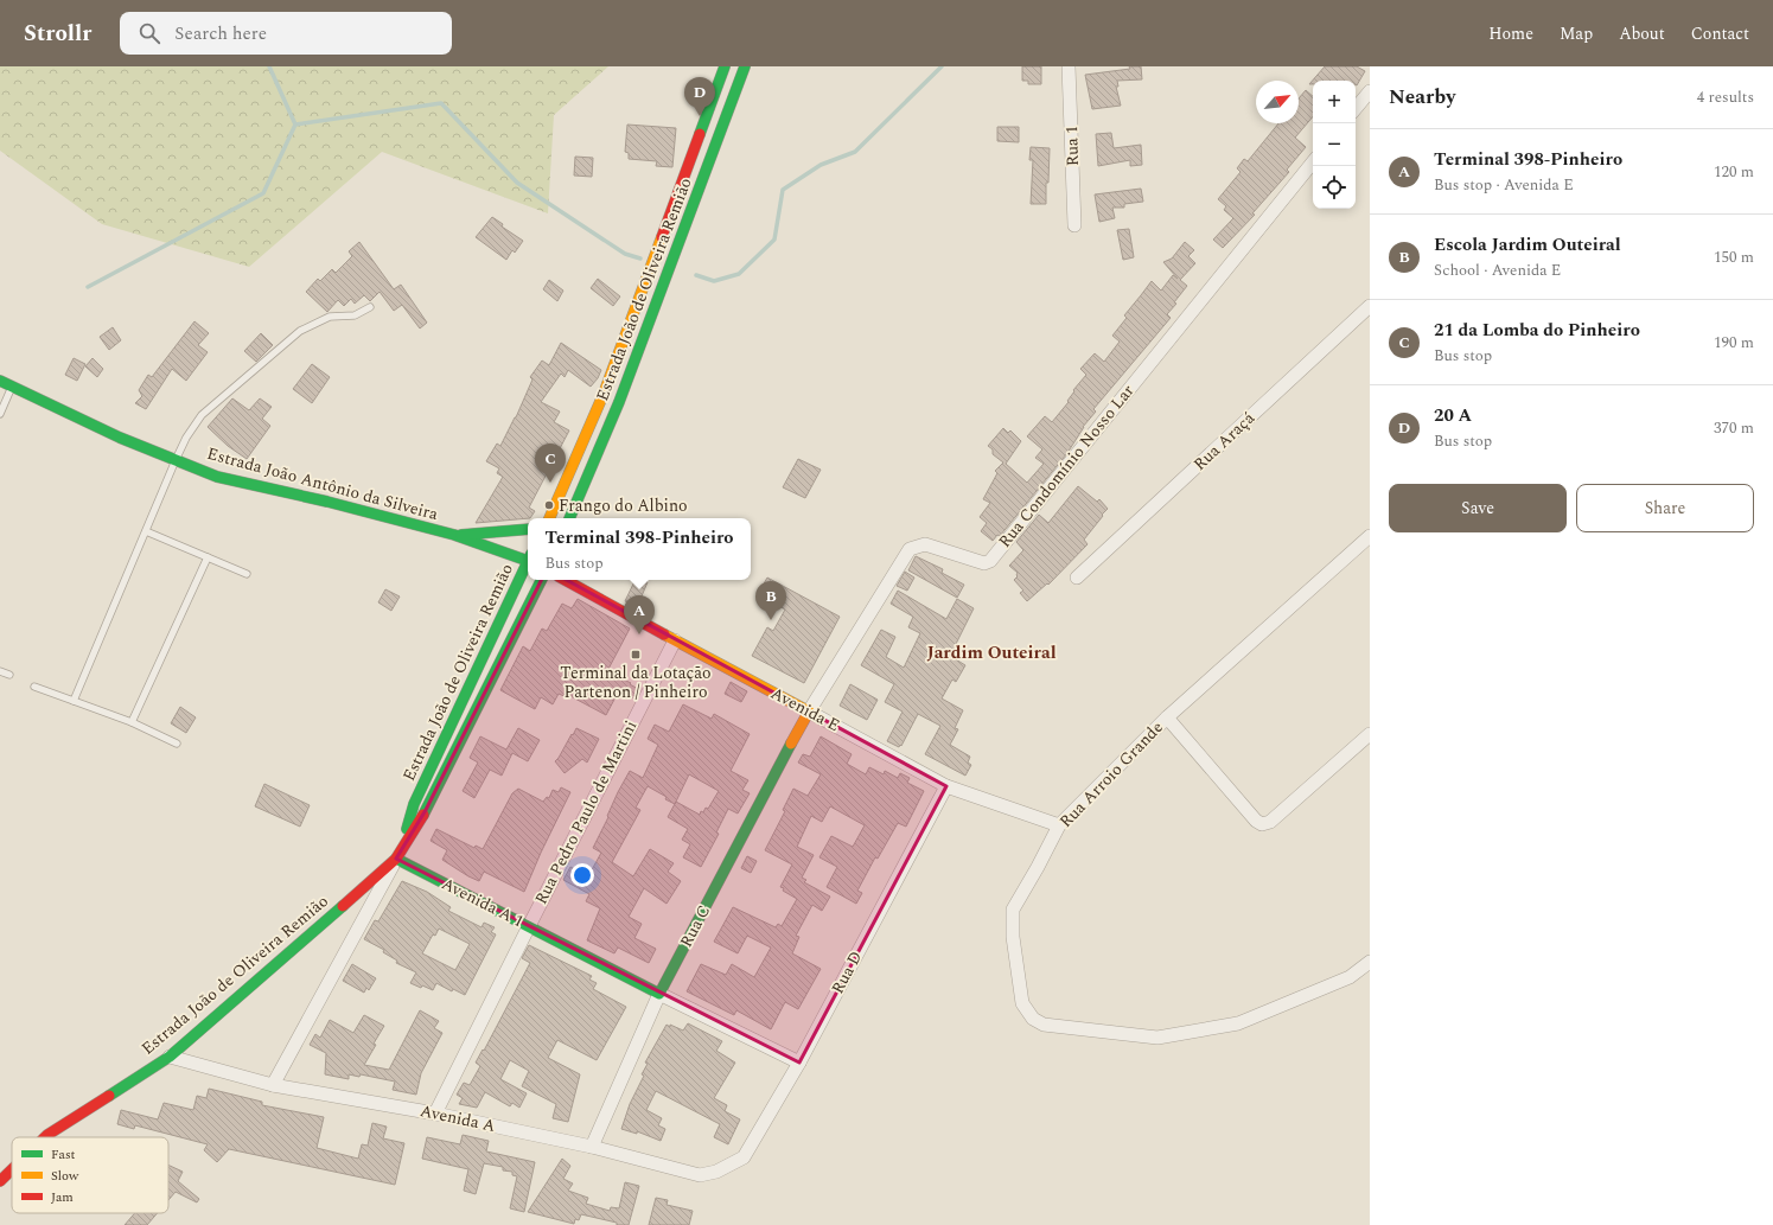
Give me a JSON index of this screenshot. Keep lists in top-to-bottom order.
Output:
{
  "streets": {
    "main road": [
      "Estrada João de Oliveira Remião",
      "Estrada João Antônio da Silveira",
      "Avenida E",
      "Avenida A 1",
      "Rua C"
    ],
    "street": [
      "Rua 1",
      "Rua Araçá",
      "Rua Condomínio Nosso Lar",
      "Rua Arroio Grande",
      "Rua Pedro Paulo de Martini",
      "Rua D",
      "Avenida A"
    ]
  },
  "crossings": [
    ["Estrada João de Oliveira Remião", "Avenida A 1"],
    ["Estrada João de Oliveira Remião", "Avenida A"],
    ["Rua Condomínio Nosso Lar", "Avenida E"],
    ["Rua Condomínio Nosso Lar", "Rua C"],
    ["Avenida E", "Rua Arroio Grande"],
    ["Avenida E", "Rua Pedro Paulo de Martini"],
    ["Avenida E", "Rua C"],
    ["Avenida E", "Rua D"],
    ["Rua Pedro Paulo de Martini", "Avenida A 1"],
    ["Rua Pedro Paulo de Martini", "Avenida A"],
    ["Avenida A 1", "Rua C"],
    ["Avenida A 1", "Rua D"],
    ["Rua C", "Avenida A"],
    ["Rua D", "Avenida A"]
  ],
  "districts": ["Jardim Outeiral"],
  "places": {
    "other": ["Frango do Albino"],
    "transit": ["Terminal da Lotação Partenon / Pinheiro"]
  },
  "legend": ["Fast", "Slow", "Jam"],
  "north": "top right",
  "page": {
    "header": "Strollr",
    "search": "Search here",
    "nav": [
      "Home",
      "Map",
      "About",
      "Contact"
    ],
    "heading": ["Nearby", "4 results"],
    "pins": [
      "D",
      "C",
      "B",
      "A"
    ],
    "map_buttons": ["+", "−"],
    "list": [
      {
        "mark": "A",
        "name": "Terminal 398-Pinheiro",
        "note": "Bus stop · Avenida E",
        "value": "120 m"
      },
      {
        "mark": "B",
        "name": "Escola Jardim Outeiral",
        "note": "School · Avenida E",
        "value": "150 m"
      },
      {
        "mark": "C",
        "name": "21 da Lomba do Pinheiro",
        "note": "Bus stop",
        "value": "190 m"
      },
      {
        "mark": "D",
        "name": "20 A",
        "note": "Bus stop",
        "value": "370 m"
      }
    ],
    "buttons": ["Save", "Share"],
    "popup": ["Terminal 398-Pinheiro", "Bus stop"]
  }
}
